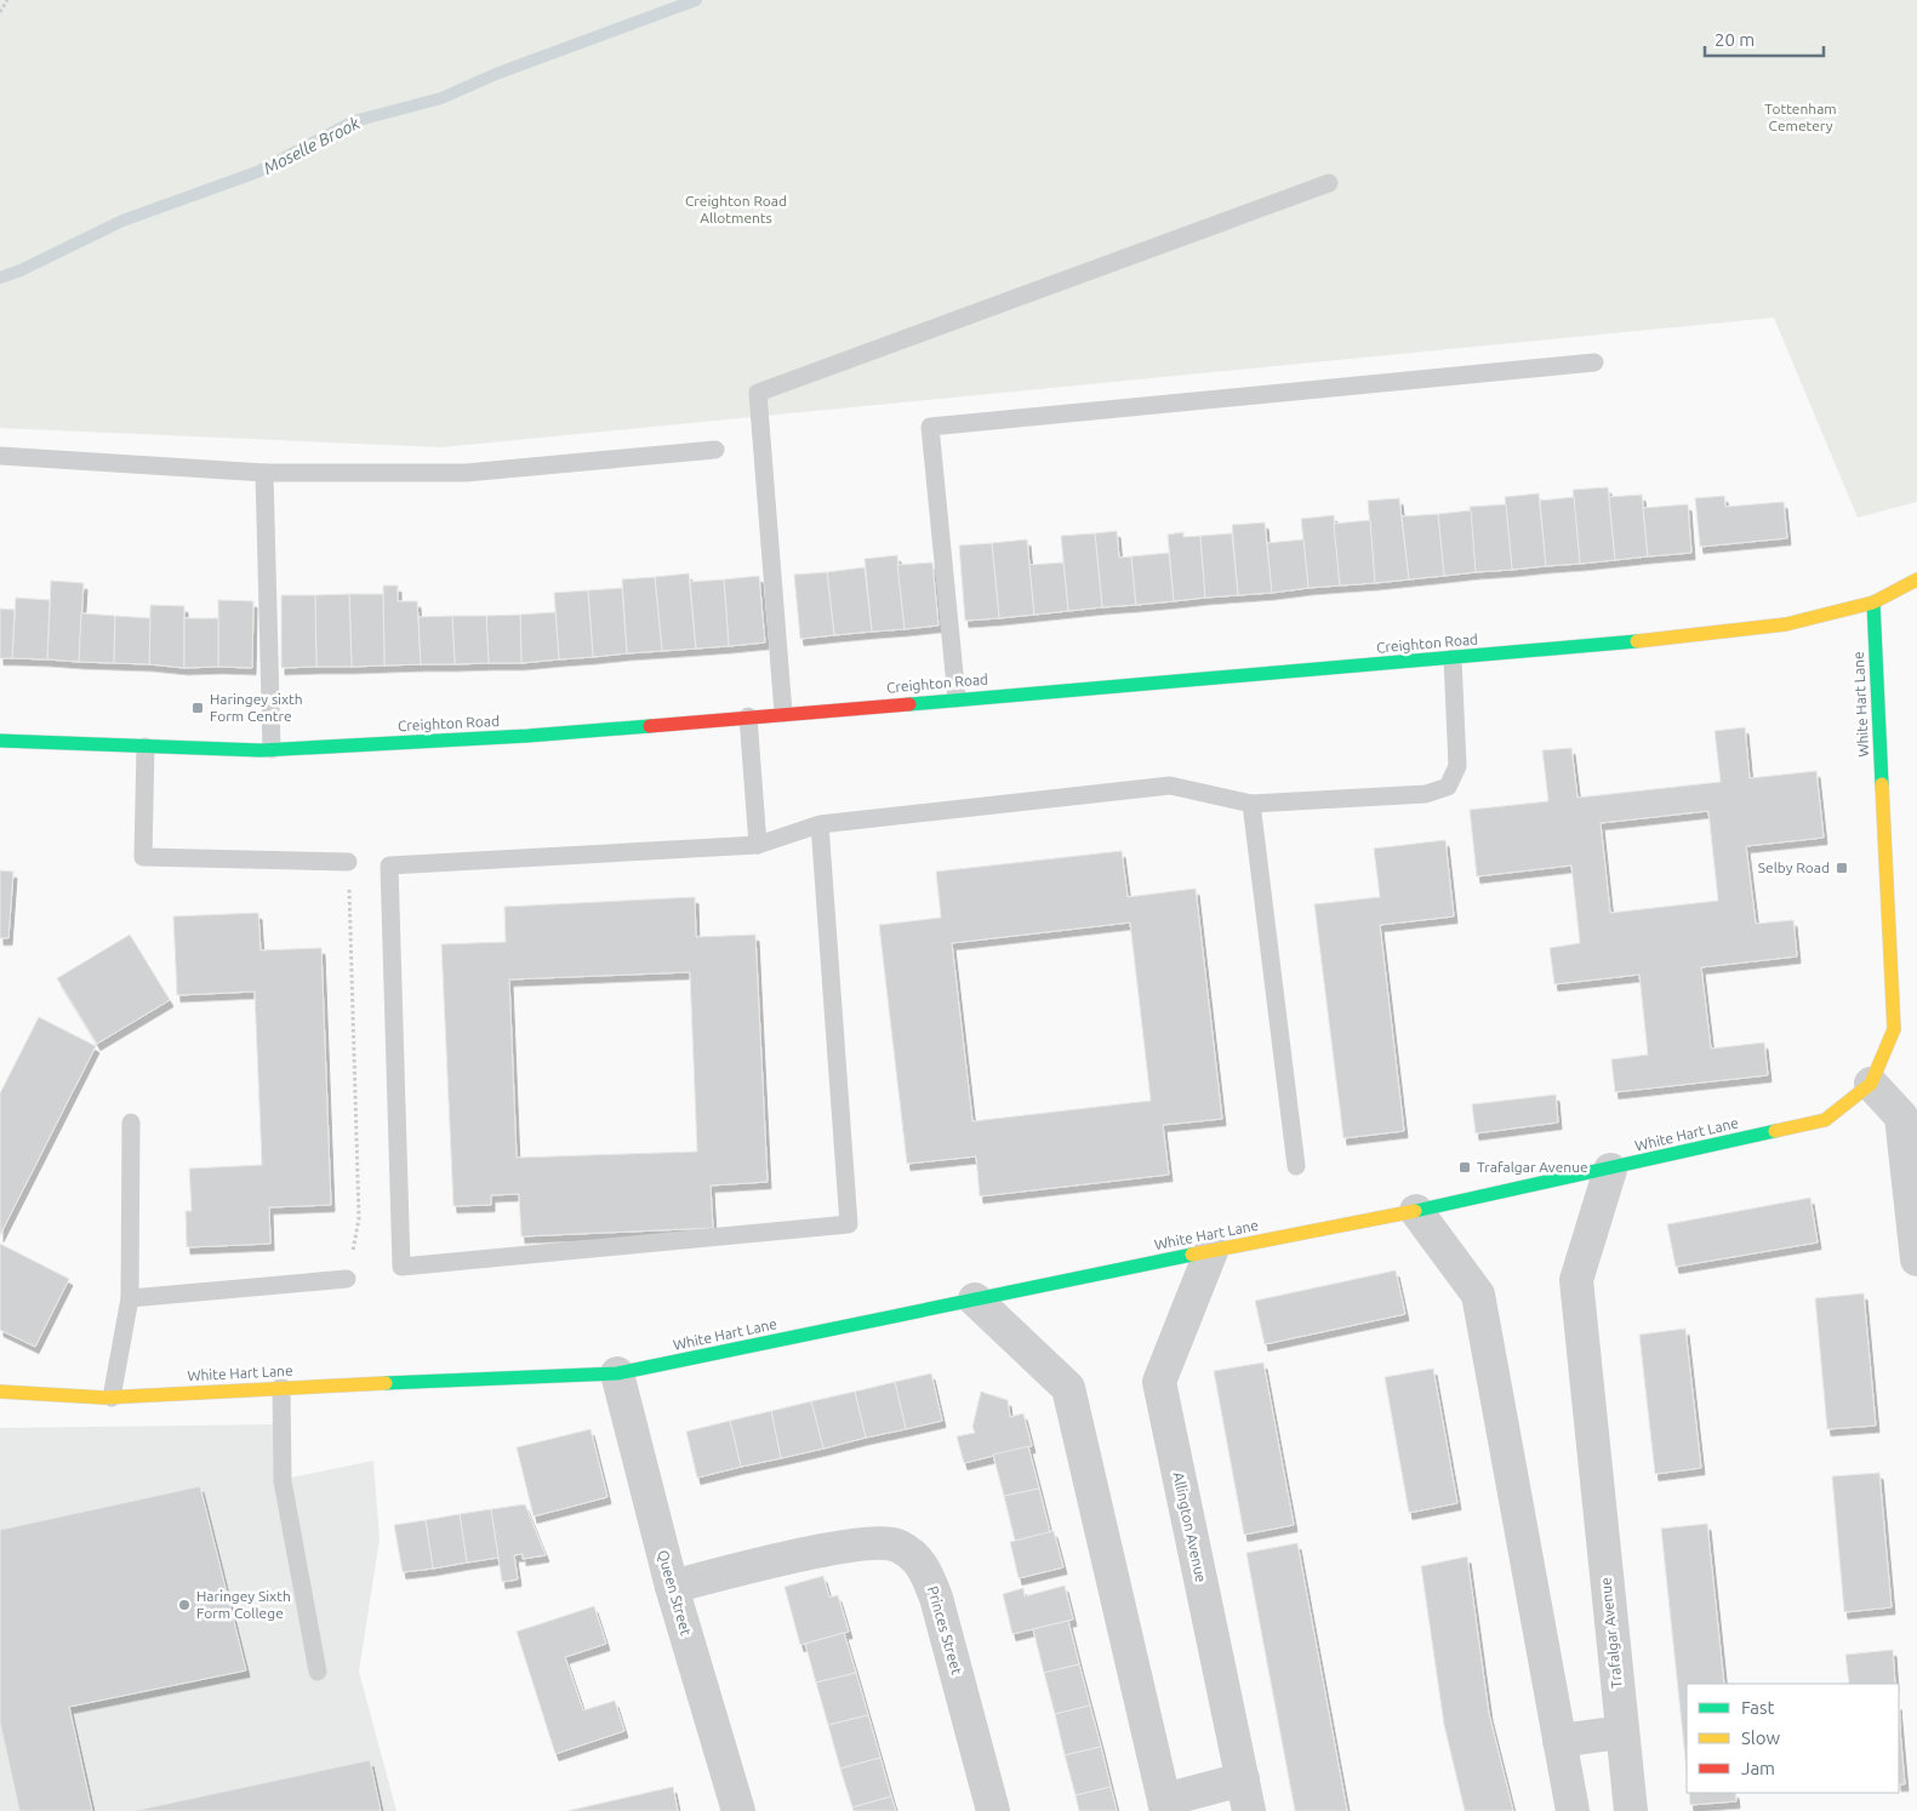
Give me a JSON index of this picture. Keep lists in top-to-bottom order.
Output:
{
  "streets": {
    "street": [
      "Creighton Road",
      "White Hart Lane",
      "Allington Avenue",
      "Queen Street",
      "Princes Street",
      "Trafalgar Avenue"
    ]
  },
  "crossings": [
    ["Creighton Road", "White Hart Lane"],
    ["White Hart Lane", "Allington Avenue"],
    ["White Hart Lane", "Queen Street"],
    ["White Hart Lane", "Trafalgar Avenue"],
    ["Queen Street", "Princes Street"]
  ],
  "water": ["Moselle Brook"],
  "parks": ["Tottenham Cemetery", "Creighton Road Allotments"],
  "places": {
    "transit": ["Haringey sixth Form Centre", "Selby Road", "Trafalgar Avenue"],
    "other": ["Haringey Sixth Form College"]
  },
  "legend": ["Fast", "Slow", "Jam"],
  "scale_bar": "20 m"
}
